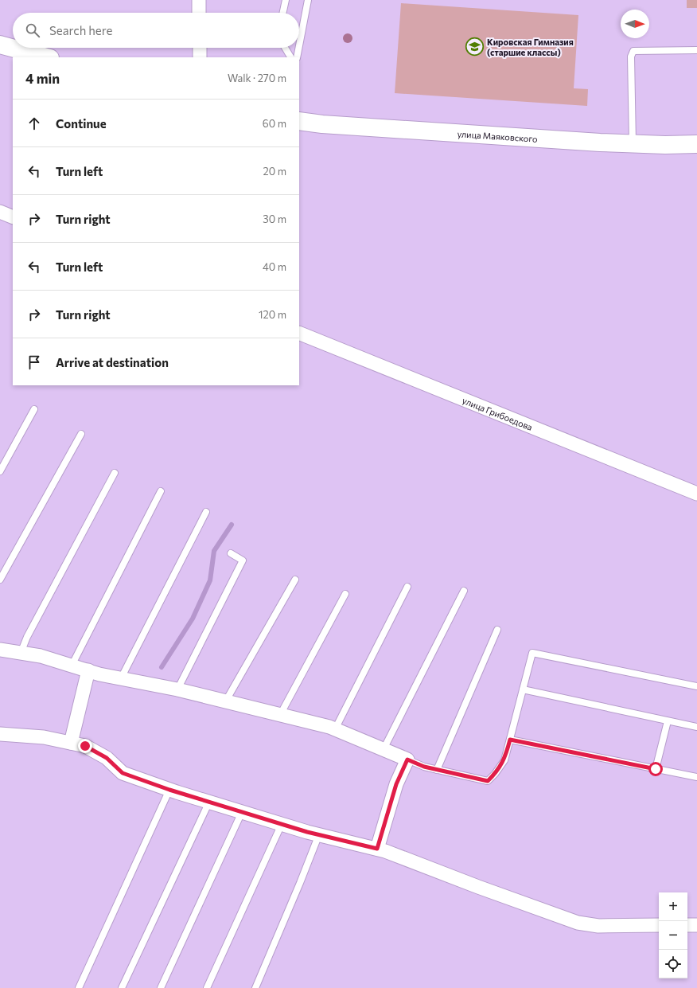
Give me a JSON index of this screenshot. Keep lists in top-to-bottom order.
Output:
{
  "streets": {
    "street": ["улица Маяковского", "улица Грибоедова"]
  },
  "places": {
    "school or university": ["Кировская Гимназия (старшие классы)"]
  },
  "north": "right",
  "page": {
    "search": "Search here",
    "heading": ["4 min", "Walk · 270 m"],
    "list": [
      ["Continue", "60 m"],
      ["Turn left", "20 m"],
      ["Turn right", "30 m"],
      ["Turn left", "40 m"],
      ["Turn right", "120 m"],
      "Arrive at destination"
    ],
    "map_buttons": ["+", "−"]
  }
}
